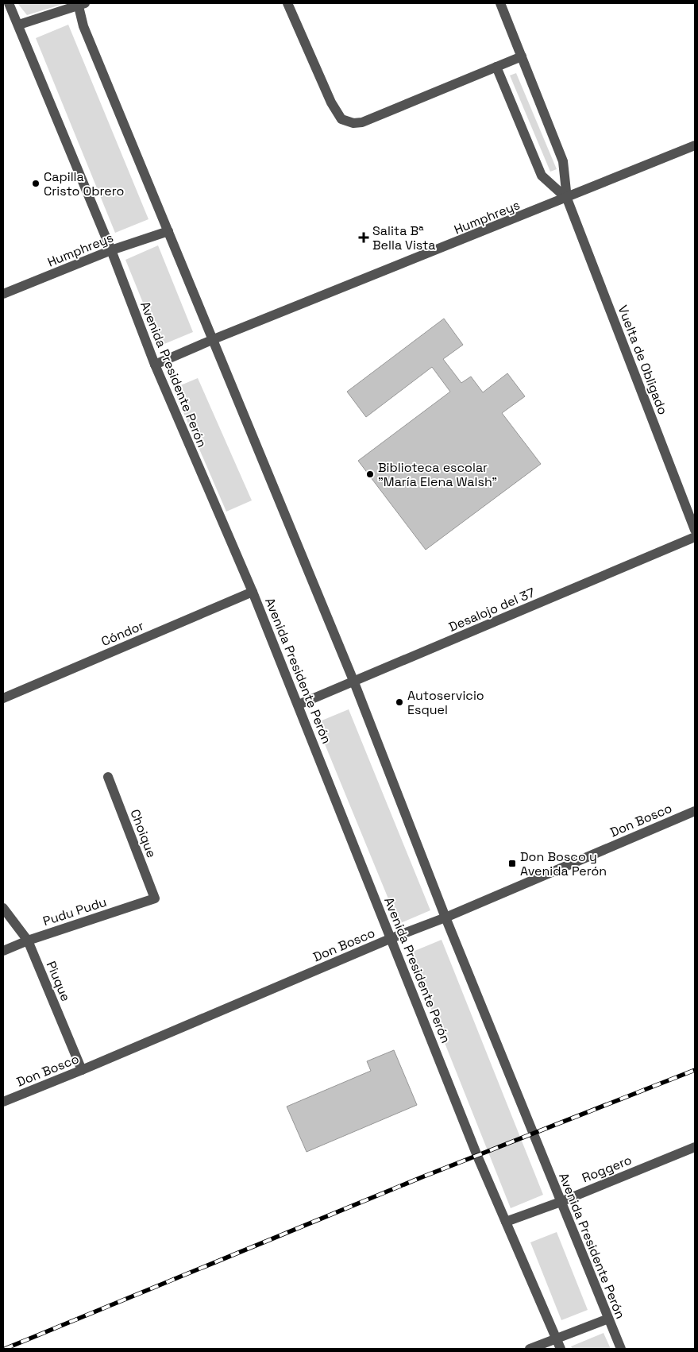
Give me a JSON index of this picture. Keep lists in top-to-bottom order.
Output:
{
  "streets": {
    "street": [
      "Humphreys",
      "Vuelta de Obligado",
      "Avenida Presidente Perón",
      "Desalojo del 37",
      "Cóndor",
      "Don Bosco",
      "Choique",
      "Pudu Pudu",
      "Piuque",
      "Roggero"
    ]
  },
  "crossings": [
    ["Humphreys", "Vuelta de Obligado"],
    ["Humphreys", "Avenida Presidente Perón"],
    ["Avenida Presidente Perón", "Desalojo del 37"],
    ["Avenida Presidente Perón", "Cóndor"],
    ["Avenida Presidente Perón", "Don Bosco"],
    ["Avenida Presidente Perón", "Roggero"],
    ["Don Bosco", "Piuque"],
    ["Choique", "Pudu Pudu"],
    ["Pudu Pudu", "Piuque"]
  ],
  "places": {
    "other": ["Capilla Cristo Obrero", "Biblioteca escolar \"María Elena Walsh\"", "Autoservicio Esquel"],
    "health": ["Salita Bª Bella Vista"],
    "transit": ["Don Bosco y Avenida Perón"]
  }
}
